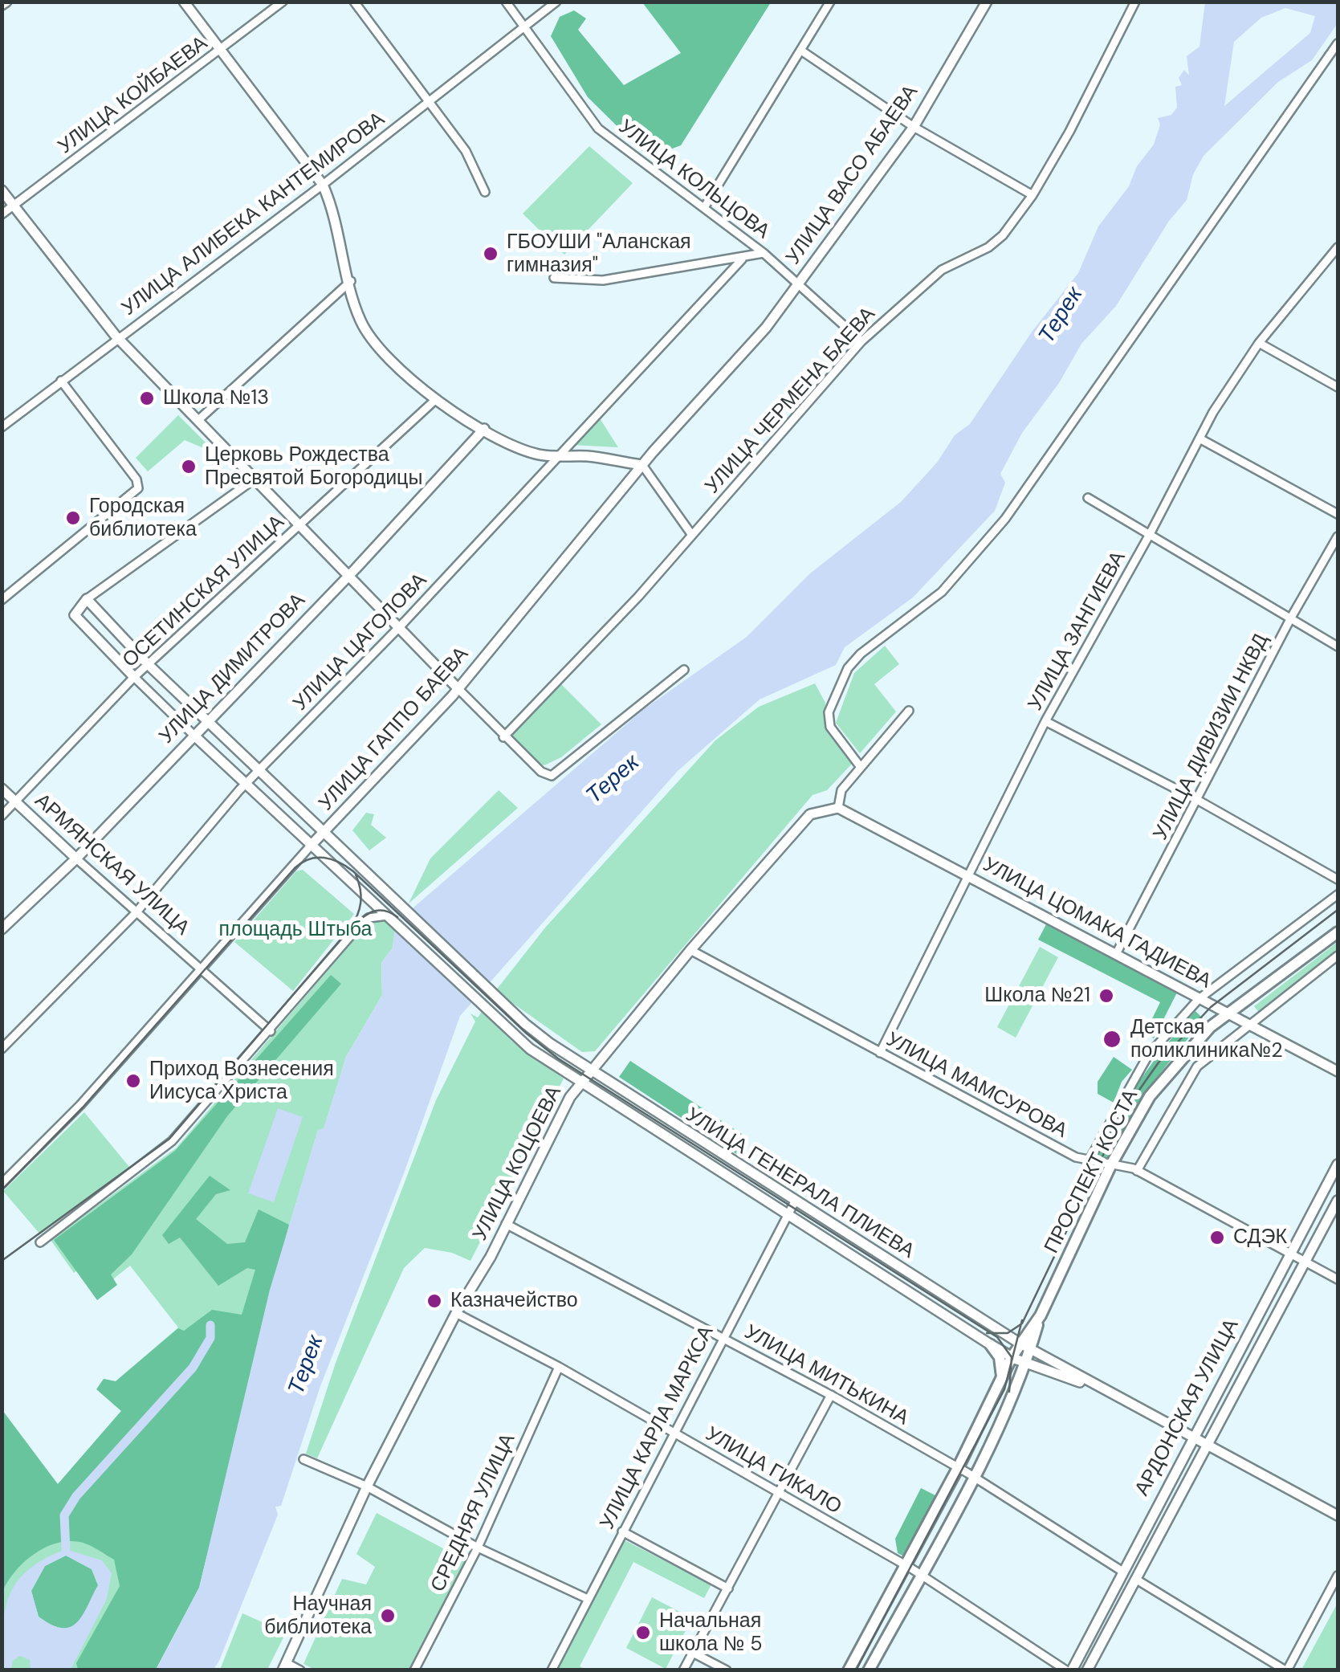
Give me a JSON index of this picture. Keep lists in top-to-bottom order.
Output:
{
  "streets": {
    "main road": [
      "УЛИЦА ВАСО АБАЕВА",
      "УЛИЦА ДИМИТРОВА",
      "УЛИЦА ГАППО БАЕВА",
      "АРМЯНСКАЯ УЛИЦА",
      "УЛИЦА ЦОМАКА ГАДИЕВА",
      "УЛИЦА КОЦОЕВА",
      "ПРОСПЕКТ КОСТА",
      "УЛИЦА ГЕНЕРАЛА ПЛИЕВА",
      "АРДОНСКАЯ УЛИЦА"
    ],
    "street": [
      "УЛИЦА КОЙБАЕВА",
      "УЛИЦА КОЛЬЦОВА",
      "УЛИЦА АЛИБЕКА КАНТЕМИРОВА",
      "УЛИЦА ЧЕРМЕНА БАЕВА",
      "ОСЕТИНСКАЯ УЛИЦА",
      "УЛИЦА ЗАНГИЕВА",
      "УЛИЦА ЦАГОЛОВА",
      "УЛИЦА ДИВИЗИИ НКВД",
      "УЛИЦА МАМСУРОВА",
      "УЛИЦА МИТЬКИНА",
      "УЛИЦА КАРЛА МАРКСА",
      "УЛИЦА ГИКАЛО",
      "СРЕДНЯЯ УЛИЦА"
    ]
  },
  "crossings": [
    ["УЛИЦА ВАСО АБАЕВА", "УЛИЦА КОЛЬЦОВА"],
    ["УЛИЦА ВАСО АБАЕВА", "УЛИЦА ГАППО БАЕВА"],
    ["УЛИЦА КОЛЬЦОВА", "УЛИЦА АЛИБЕКА КАНТЕМИРОВА"],
    ["УЛИЦА КОЛЬЦОВА", "УЛИЦА ЧЕРМЕНА БАЕВА"],
    ["УЛИЦА КОЛЬЦОВА", "УЛИЦА ГАППО БАЕВА"],
    ["ОСЕТИНСКАЯ УЛИЦА", "АРМЯНСКАЯ УЛИЦА"],
    ["ОСЕТИНСКАЯ УЛИЦА", "УЛИЦА ГЕНЕРАЛА ПЛИЕВА"],
    ["УЛИЦА ЗАНГИЕВА", "УЛИЦА ЦОМАКА ГАДИЕВА"],
    ["УЛИЦА ЗАНГИЕВА", "УЛИЦА МАМСУРОВА"],
    ["УЛИЦА ЦАГОЛОВА", "АРМЯНСКАЯ УЛИЦА"],
    ["УЛИЦА ЦАГОЛОВА", "УЛИЦА ГЕНЕРАЛА ПЛИЕВА"],
    ["УЛИЦА ДИМИТРОВА", "АРМЯНСКАЯ УЛИЦА"],
    ["УЛИЦА ДИМИТРОВА", "УЛИЦА ГЕНЕРАЛА ПЛИЕВА"],
    ["УЛИЦА ГАППО БАЕВА", "АРМЯНСКАЯ УЛИЦА"],
    ["УЛИЦА ГАППО БАЕВА", "УЛИЦА ГЕНЕРАЛА ПЛИЕВА"],
    ["УЛИЦА ДИВИЗИИ НКВД", "УЛИЦА ЦОМАКА ГАДИЕВА"],
    ["УЛИЦА ЦОМАКА ГАДИЕВА", "УЛИЦА КОЦОЕВА"],
    ["УЛИЦА ЦОМАКА ГАДИЕВА", "ПРОСПЕКТ КОСТА"],
    ["УЛИЦА МАМСУРОВА", "УЛИЦА КОЦОЕВА"],
    ["УЛИЦА МАМСУРОВА", "ПРОСПЕКТ КОСТА"],
    ["УЛИЦА МАМСУРОВА", "АРДОНСКАЯ УЛИЦА"],
    ["УЛИЦА КОЦОЕВА", "УЛИЦА ГЕНЕРАЛА ПЛИЕВА"],
    ["УЛИЦА КОЦОЕВА", "УЛИЦА МИТЬКИНА"],
    ["УЛИЦА КОЦОЕВА", "УЛИЦА ГИКАЛО"],
    ["ПРОСПЕКТ КОСТА", "УЛИЦА ГЕНЕРАЛА ПЛИЕВА"],
    ["ПРОСПЕКТ КОСТА", "УЛИЦА МИТЬКИНА"],
    ["ПРОСПЕКТ КОСТА", "УЛИЦА ГИКАЛО"],
    ["УЛИЦА ГЕНЕРАЛА ПЛИЕВА", "АРДОНСКАЯ УЛИЦА"],
    ["УЛИЦА ГЕНЕРАЛА ПЛИЕВА", "УЛИЦА КАРЛА МАРКСА"],
    ["УЛИЦА МИТЬКИНА", "АРДОНСКАЯ УЛИЦА"],
    ["УЛИЦА МИТЬКИНА", "УЛИЦА КАРЛА МАРКСА"],
    ["АРДОНСКАЯ УЛИЦА", "УЛИЦА ГИКАЛО"],
    ["УЛИЦА КАРЛА МАРКСА", "УЛИЦА ГИКАЛО"],
    ["УЛИЦА ГИКАЛО", "СРЕДНЯЯ УЛИЦА"]
  ],
  "water": ["Терек"],
  "parks": ["площадь Штыба"],
  "places": [
    "ГБОУШИ \"Аланская гимназия\"",
    "Школа №13",
    "Церковь Рождества Пресвятой Богородицы",
    "Городская библиотека",
    "Школа №21",
    "Детская поликлиника№2",
    "Приход Вознесения Иисуса Христа",
    "СДЭК",
    "Казначейство",
    "Научная библиотека",
    "Начальная школа № 5"
  ]
}
